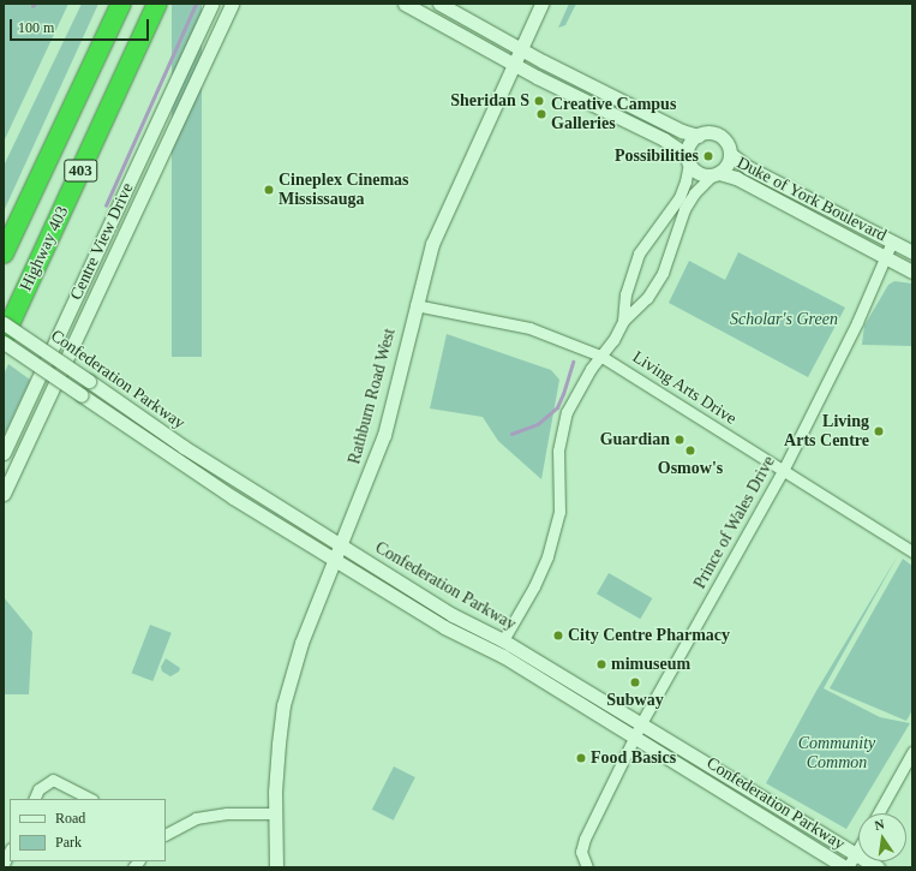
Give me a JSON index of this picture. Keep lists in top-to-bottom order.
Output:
{
  "streets": {
    "highway": ["403", "Highway 403"],
    "street": [
      "Duke of York Boulevard",
      "Centre View Drive",
      "Confederation Parkway",
      "Living Arts Drive",
      "Rathburn Road West",
      "Prince of Wales Drive"
    ]
  },
  "crossings": [
    ["Duke of York Boulevard", "Prince of Wales Drive"],
    ["Confederation Parkway", "Rathburn Road West"],
    ["Confederation Parkway", "Prince of Wales Drive"],
    ["Living Arts Drive", "Rathburn Road West"],
    ["Living Arts Drive", "Prince of Wales Drive"]
  ],
  "parks": ["Scholar's Green", "Community Common"],
  "places": [
    "Sheridan S",
    "Creative Campus Galleries",
    "Possibilities",
    "Cineplex Cinemas Mississauga",
    "Living Arts Centre",
    "Guardian",
    "Osmow's",
    "City Centre Pharmacy",
    "mimuseum",
    "Subway",
    "Food Basics"
  ],
  "legend": ["Road", "Park"],
  "scale_bar": "100 m",
  "north": "top"
}
